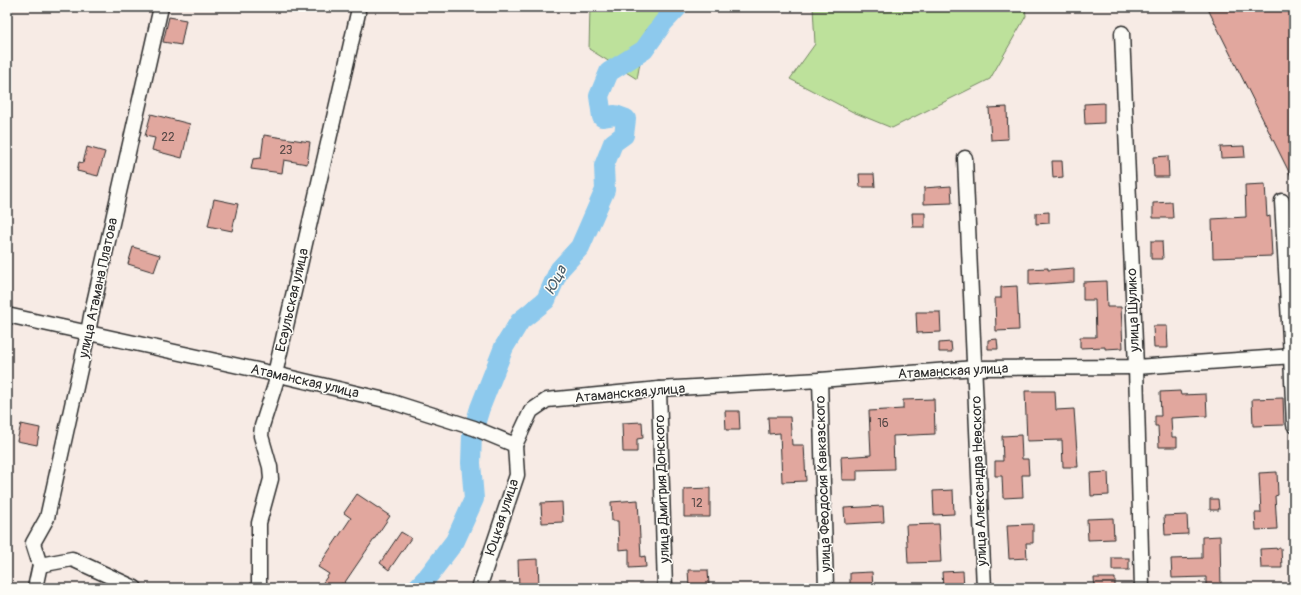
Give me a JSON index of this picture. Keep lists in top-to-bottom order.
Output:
{
  "streets": {
    "street": [
      "улица Атамана Платова",
      "Есаульская улица",
      "улица Шулико",
      "Атаманская улица",
      "улица Александра Невского",
      "улица Феодосия Кавказского",
      "улица Дмитрия Донского",
      "Юцкая улица"
    ]
  },
  "crossings": [
    ["улица Атамана Платова", "Атаманская улица"],
    ["Есаульская улица", "Атаманская улица"],
    ["улица Шулико", "Атаманская улица"],
    ["Атаманская улица", "улица Александра Невского"],
    ["Атаманская улица", "улица Феодосия Кавказского"],
    ["Атаманская улица", "улица Дмитрия Донского"],
    ["Атаманская улица", "Юцкая улица"]
  ],
  "water": ["Юца"],
  "house_numbers": [
    "22",
    "23",
    "16",
    "12"
  ]
}
